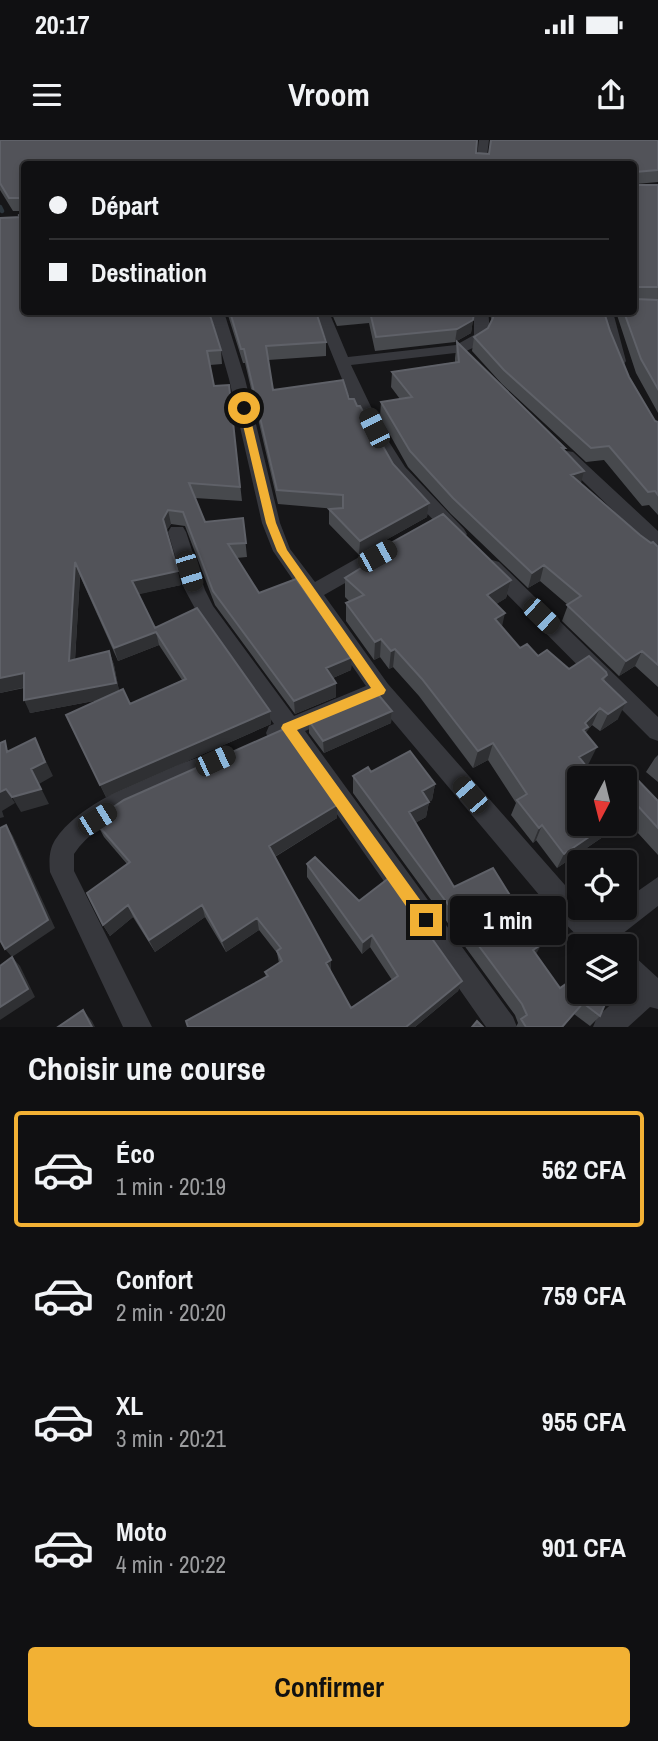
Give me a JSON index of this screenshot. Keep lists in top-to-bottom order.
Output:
{
  "north": "bottom",
  "page": {
    "status": "20:17",
    "header": "Vroom",
    "banner": ["Départ", "Destination"],
    "bubble": "1 min",
    "heading": "Choisir une course",
    "list": [
      {
        "name": "Éco",
        "note": "1 min · 20:19",
        "value": "562 CFA"
      },
      {
        "name": "Confort",
        "note": "2 min · 20:20",
        "value": "759 CFA"
      },
      {
        "name": "XL",
        "note": "3 min · 20:21",
        "value": "955 CFA"
      },
      {
        "name": "Moto",
        "note": "4 min · 20:22",
        "value": "901 CFA"
      }
    ],
    "buttons": "Confirmer"
  }
}
